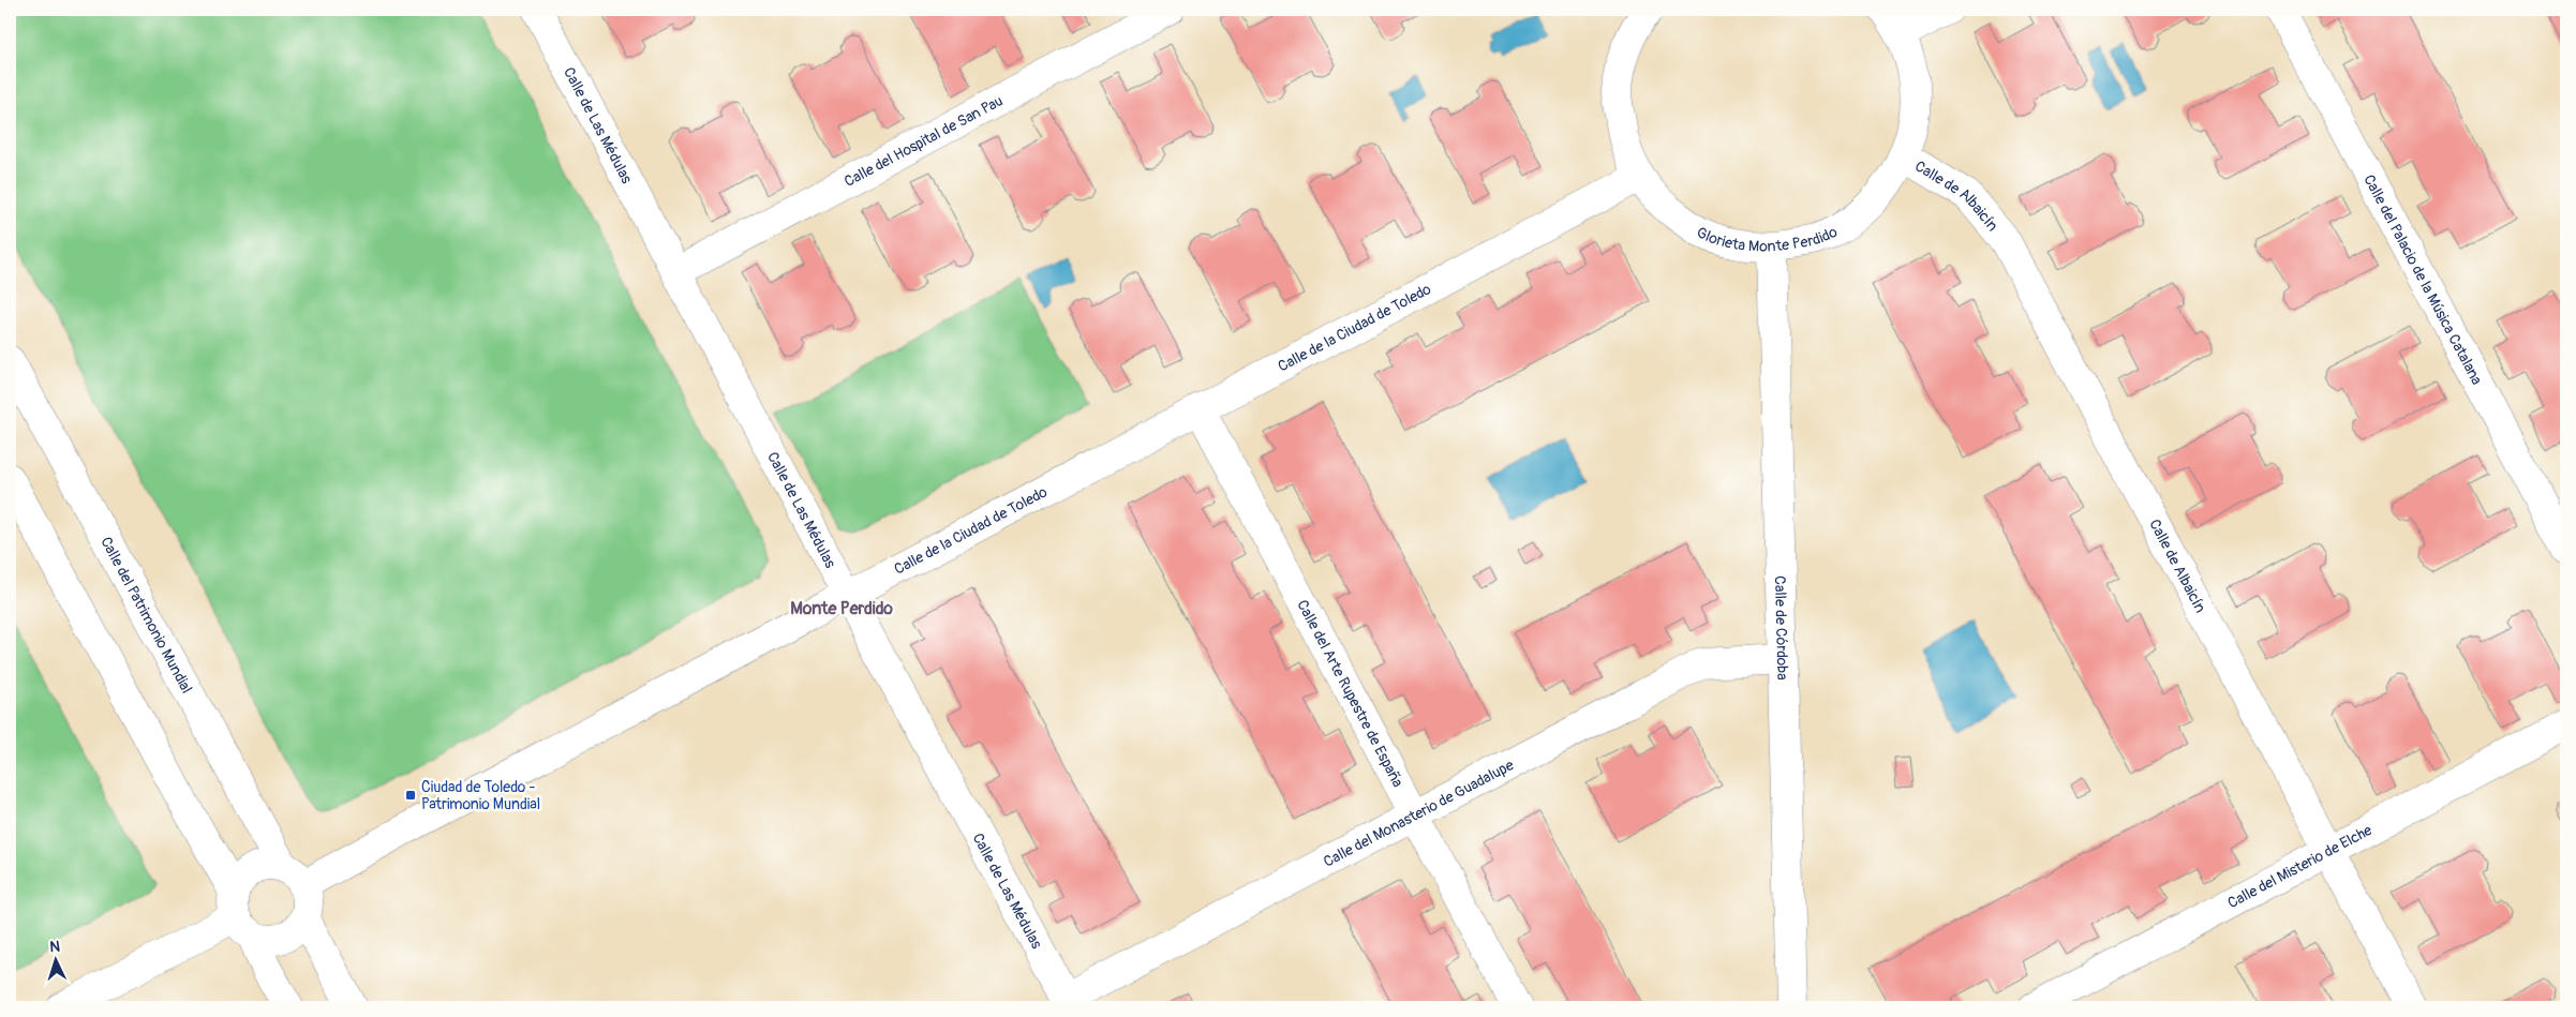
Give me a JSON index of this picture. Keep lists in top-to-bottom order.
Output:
{
  "streets": {
    "street": [
      "Calle de Las Médulas",
      "Calle del Hospital de San Pau",
      "Calle de Albaicín",
      "Glorieta Monte Perdido",
      "Calle del Palacio de la Música Catalana",
      "Calle de la Ciudad de Toledo",
      "Calle del Patrimonio Mundial",
      "Calle de Córdoba",
      "Calle del Arte Rupestre de España",
      "Calle del Monasterio de Guadalupe",
      "Calle del Misterio de Elche"
    ]
  },
  "crossings": [
    ["Calle de Las Médulas", "Calle del Hospital de San Pau"],
    ["Calle de Las Médulas", "Calle de la Ciudad de Toledo"],
    ["Calle de Las Médulas", "Calle del Monasterio de Guadalupe"],
    ["Calle de Albaicín", "Glorieta Monte Perdido"],
    ["Calle de Albaicín", "Calle del Misterio de Elche"],
    ["Glorieta Monte Perdido", "Calle de la Ciudad de Toledo"],
    ["Glorieta Monte Perdido", "Calle de Córdoba"],
    ["Calle de la Ciudad de Toledo", "Calle del Patrimonio Mundial"],
    ["Calle de la Ciudad de Toledo", "Calle del Arte Rupestre de España"],
    ["Calle de Córdoba", "Calle del Monasterio de Guadalupe"],
    ["Calle del Arte Rupestre de España", "Calle del Monasterio de Guadalupe"]
  ],
  "districts": ["Monte Perdido"],
  "places": {
    "transit": ["Ciudad de Toledo - Patrimonio Mundial"]
  },
  "north": "top"
}
